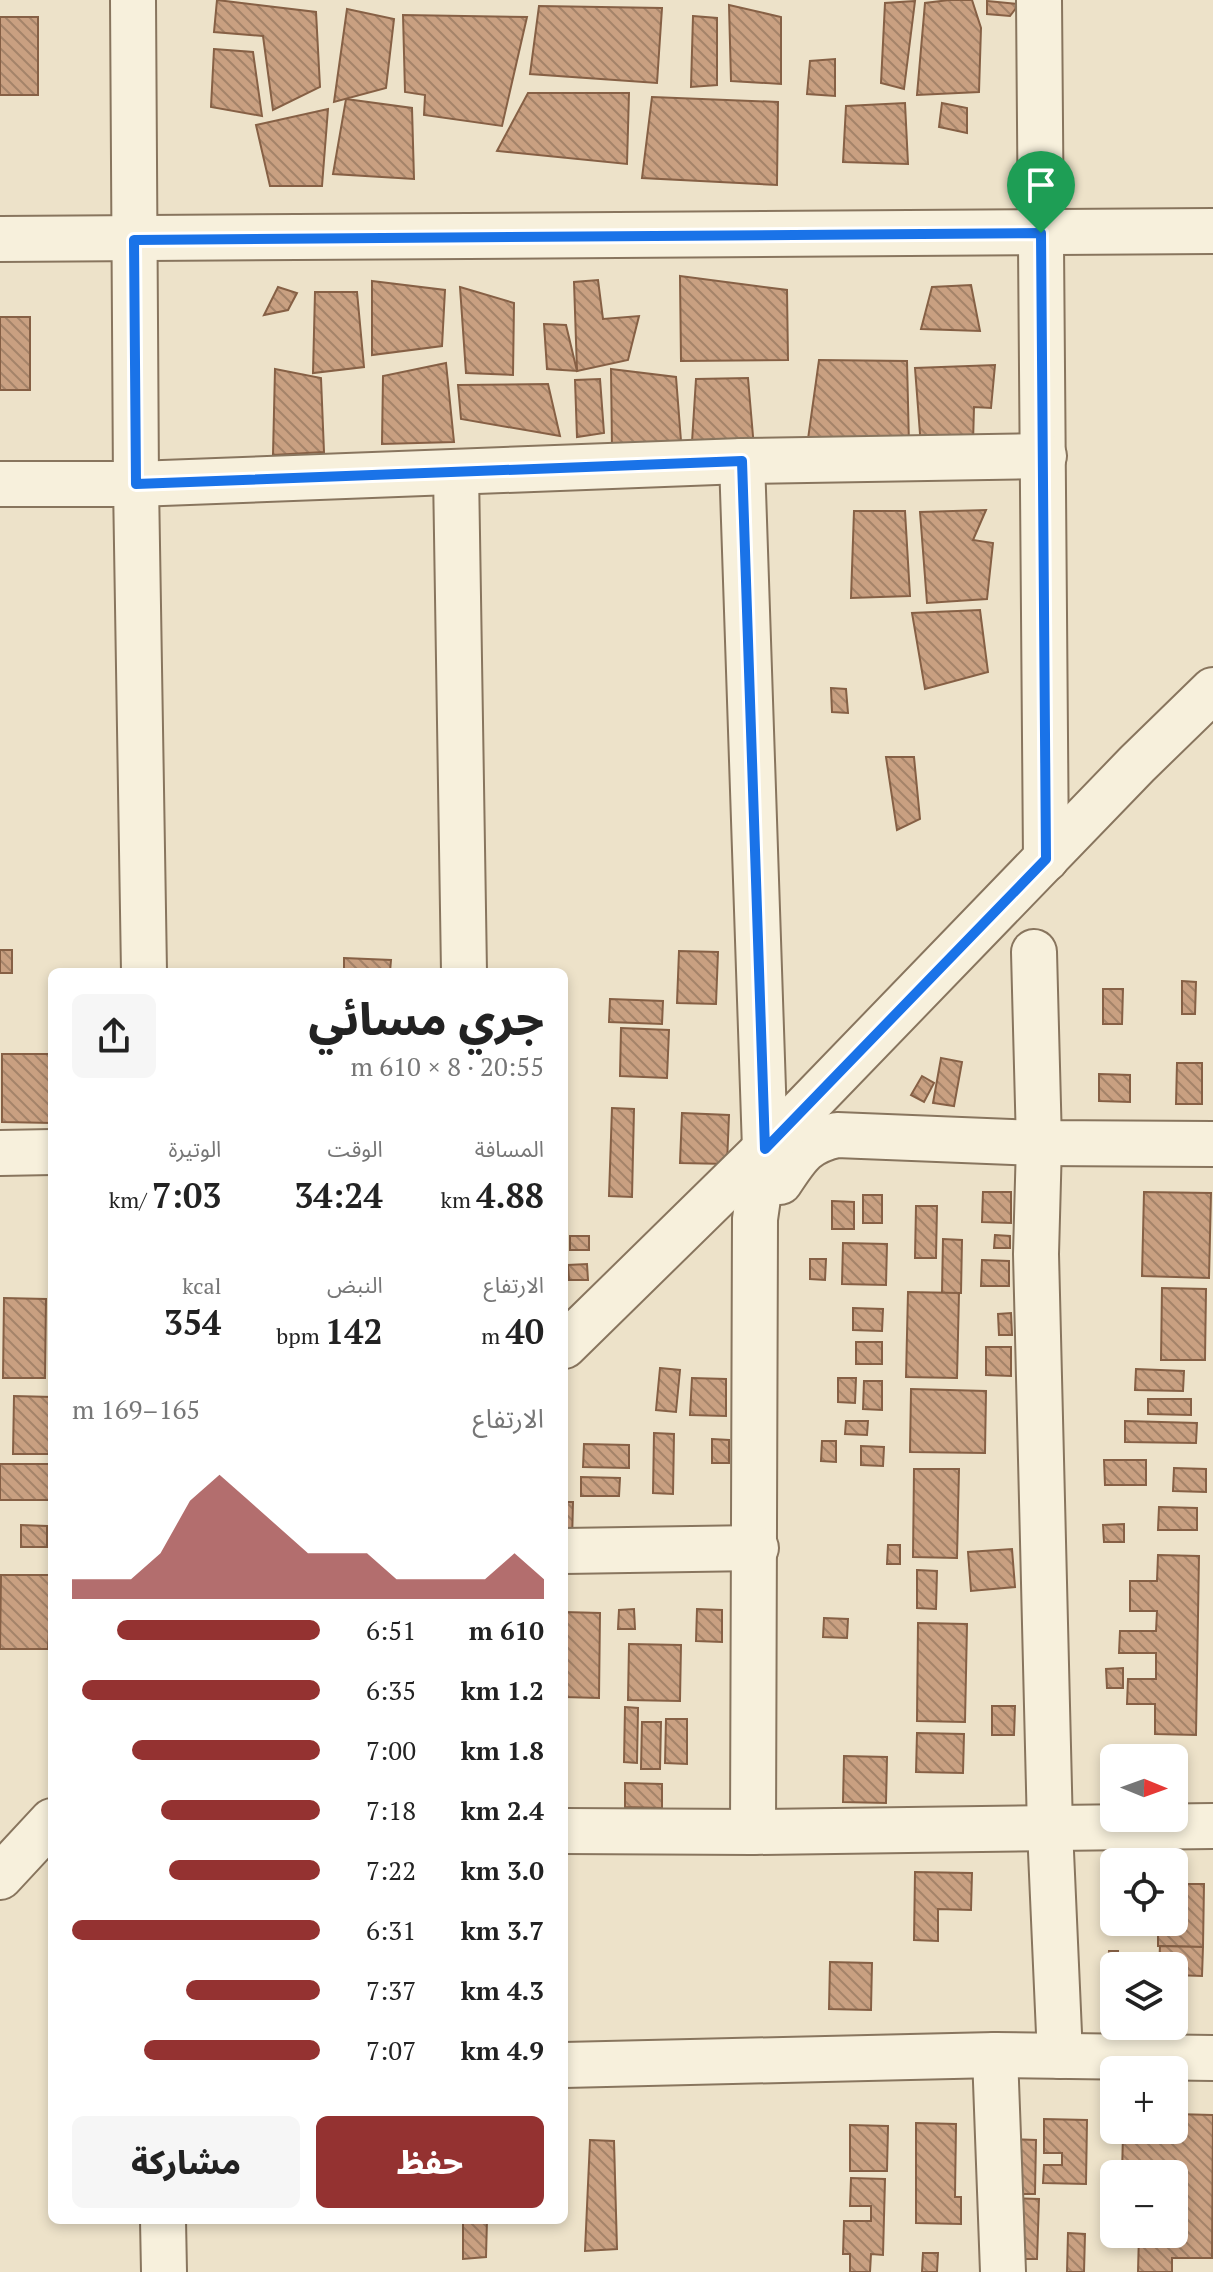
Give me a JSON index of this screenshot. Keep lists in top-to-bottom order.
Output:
{
  "north": "right",
  "page": {
    "heading": ["جري مسائي", "20:55 · 8 × 610 m"],
    "stats": [
      ["المسافة", "4.88 km"],
      ["الوقت", "34:24"],
      ["الوتيرة", "7:03 /km"],
      ["الارتفاع", "40 m"],
      ["النبض", "142 bpm"],
      ["kcal", "354"]
    ],
    "chart": ["الارتفاع", "165–169 m"],
    "list": [
      {
        "name": "610 m",
        "note": "6:51"
      },
      {
        "name": "1.2 km",
        "note": "6:35"
      },
      {
        "name": "1.8 km",
        "note": "7:00"
      },
      {
        "name": "2.4 km",
        "note": "7:18"
      },
      {
        "name": "3.0 km",
        "note": "7:22"
      },
      {
        "name": "3.7 km",
        "note": "6:31"
      },
      {
        "name": "4.3 km",
        "note": "7:37"
      },
      {
        "name": "4.9 km",
        "note": "7:07"
      }
    ],
    "map_buttons": ["+", "−"],
    "buttons": ["حفظ", "مشاركة"]
  }
}
